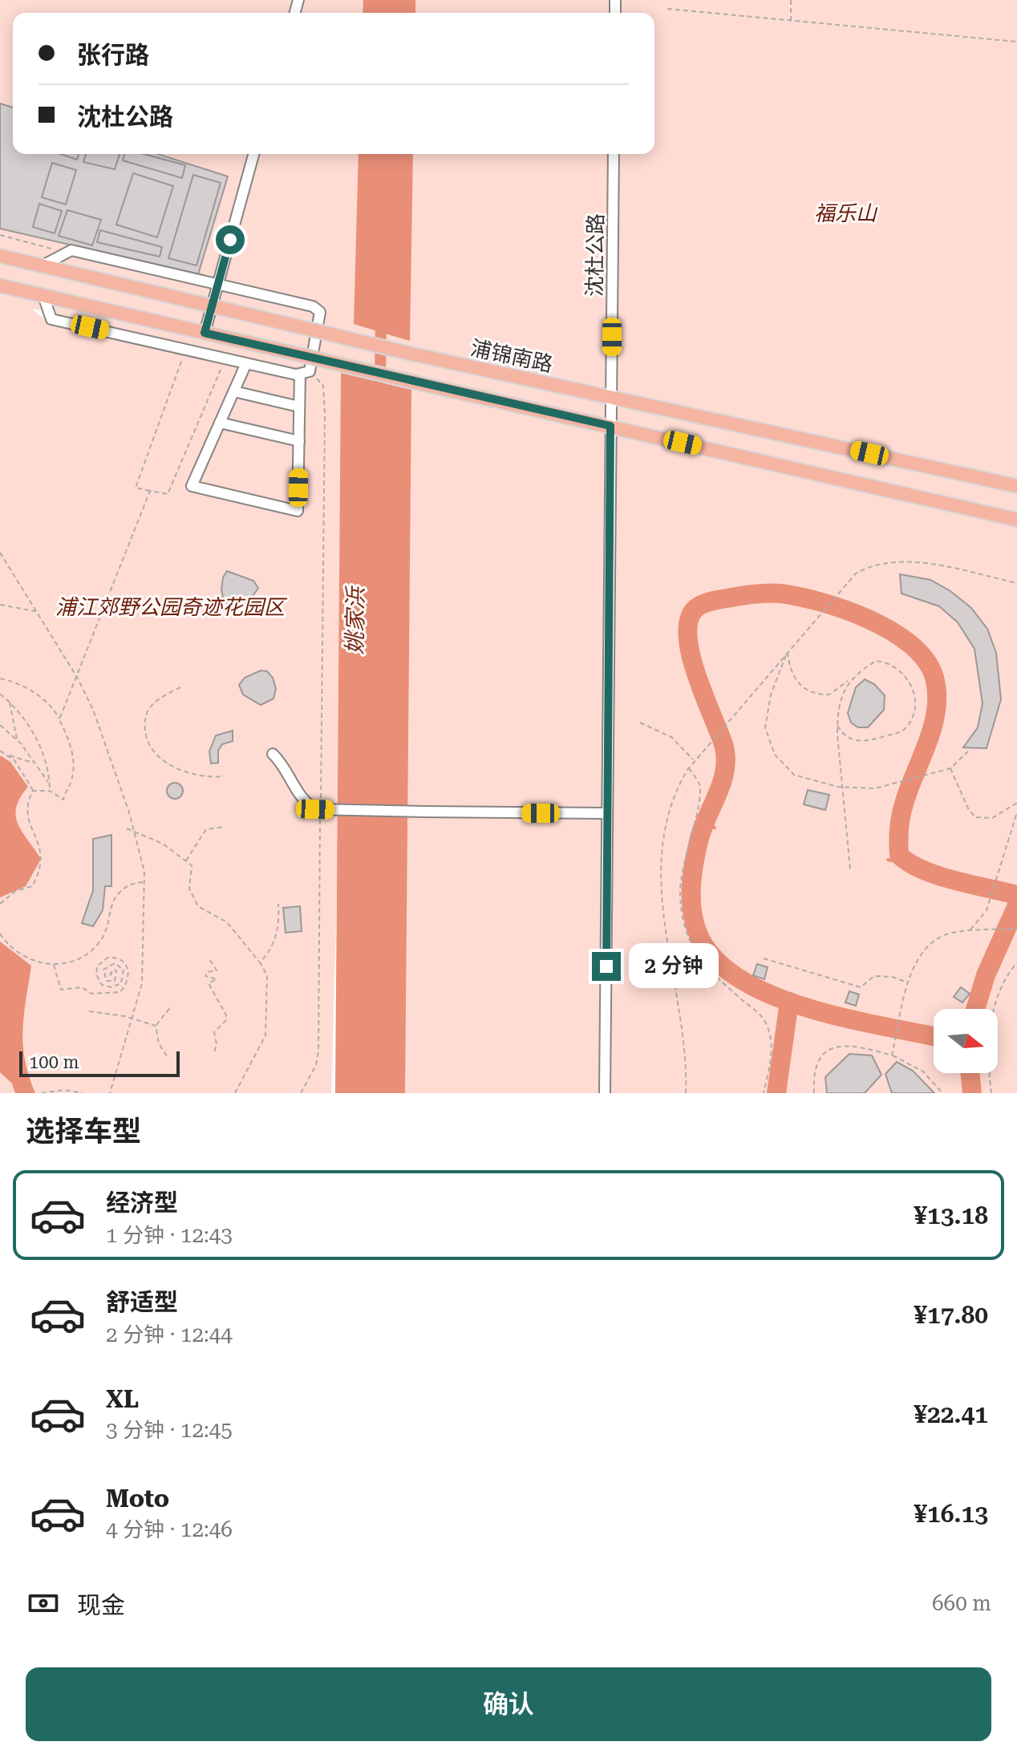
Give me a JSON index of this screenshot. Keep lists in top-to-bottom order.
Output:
{
  "streets": {
    "main road": ["浦锦南路"],
    "street": ["沈杜公路"]
  },
  "crossings": [
    ["沈杜公路", "浦锦南路"]
  ],
  "water": ["姚家浜"],
  "parks": ["福乐山", "浦江郊野公园奇迹花园区"],
  "scale_bar": "100 m",
  "north": "right",
  "page": {
    "banner": ["张行路", "沈杜公路"],
    "bubble": "2 分钟",
    "scale": "100 m",
    "heading": "选择车型",
    "list": [
      {
        "name": "经济型",
        "note": "1 分钟 · 12:43",
        "value": "¥13.18"
      },
      {
        "name": "舒适型",
        "note": "2 分钟 · 12:44",
        "value": "¥17.80"
      },
      {
        "name": "XL",
        "note": "3 分钟 · 12:45",
        "value": "¥22.41"
      },
      {
        "name": "Moto",
        "note": "4 分钟 · 12:46",
        "value": "¥16.13"
      }
    ],
    "pay": ["现金", "660 m"],
    "buttons": "确认"
  }
}
